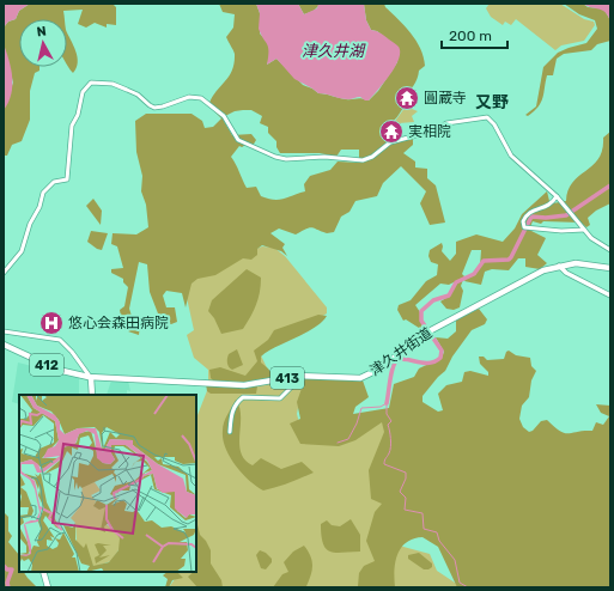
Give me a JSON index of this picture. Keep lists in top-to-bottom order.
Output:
{
  "streets": {
    "highway": ["津久井街道", "412", "413"]
  },
  "crossings": [
    ["津久井街道", "412"]
  ],
  "districts": ["又野"],
  "water": ["津久井湖"],
  "places": {
    "temple": ["圓蔵寺", "実相院"],
    "hospital": ["悠心会森田病院"]
  },
  "scale_bar": "200 m",
  "north": "top"
}
